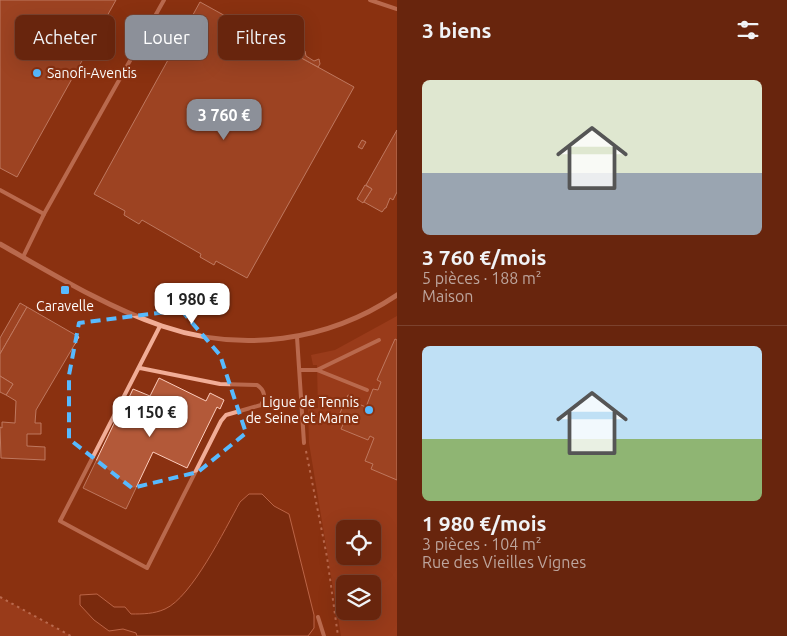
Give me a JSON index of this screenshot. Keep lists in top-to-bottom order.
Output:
{
  "places": {
    "other": ["Sanofi-Aventis", "Ligue de Tennis de Seine et Marne"],
    "transit": ["Caravelle"]
  },
  "page": {
    "heading": "3 biens",
    "chip": ["Acheter", "Louer", "Filtres"],
    "list": [
      {
        "name": "3 760 €/mois",
        "note": "5 pièces · 188 m² · Maison"
      },
      {
        "name": "1 980 €/mois",
        "note": "3 pièces · 104 m² · Rue des Vieilles Vignes"
      }
    ],
    "price": ["3 760 €", "1 980 €", "1 150 €"]
  }
}
